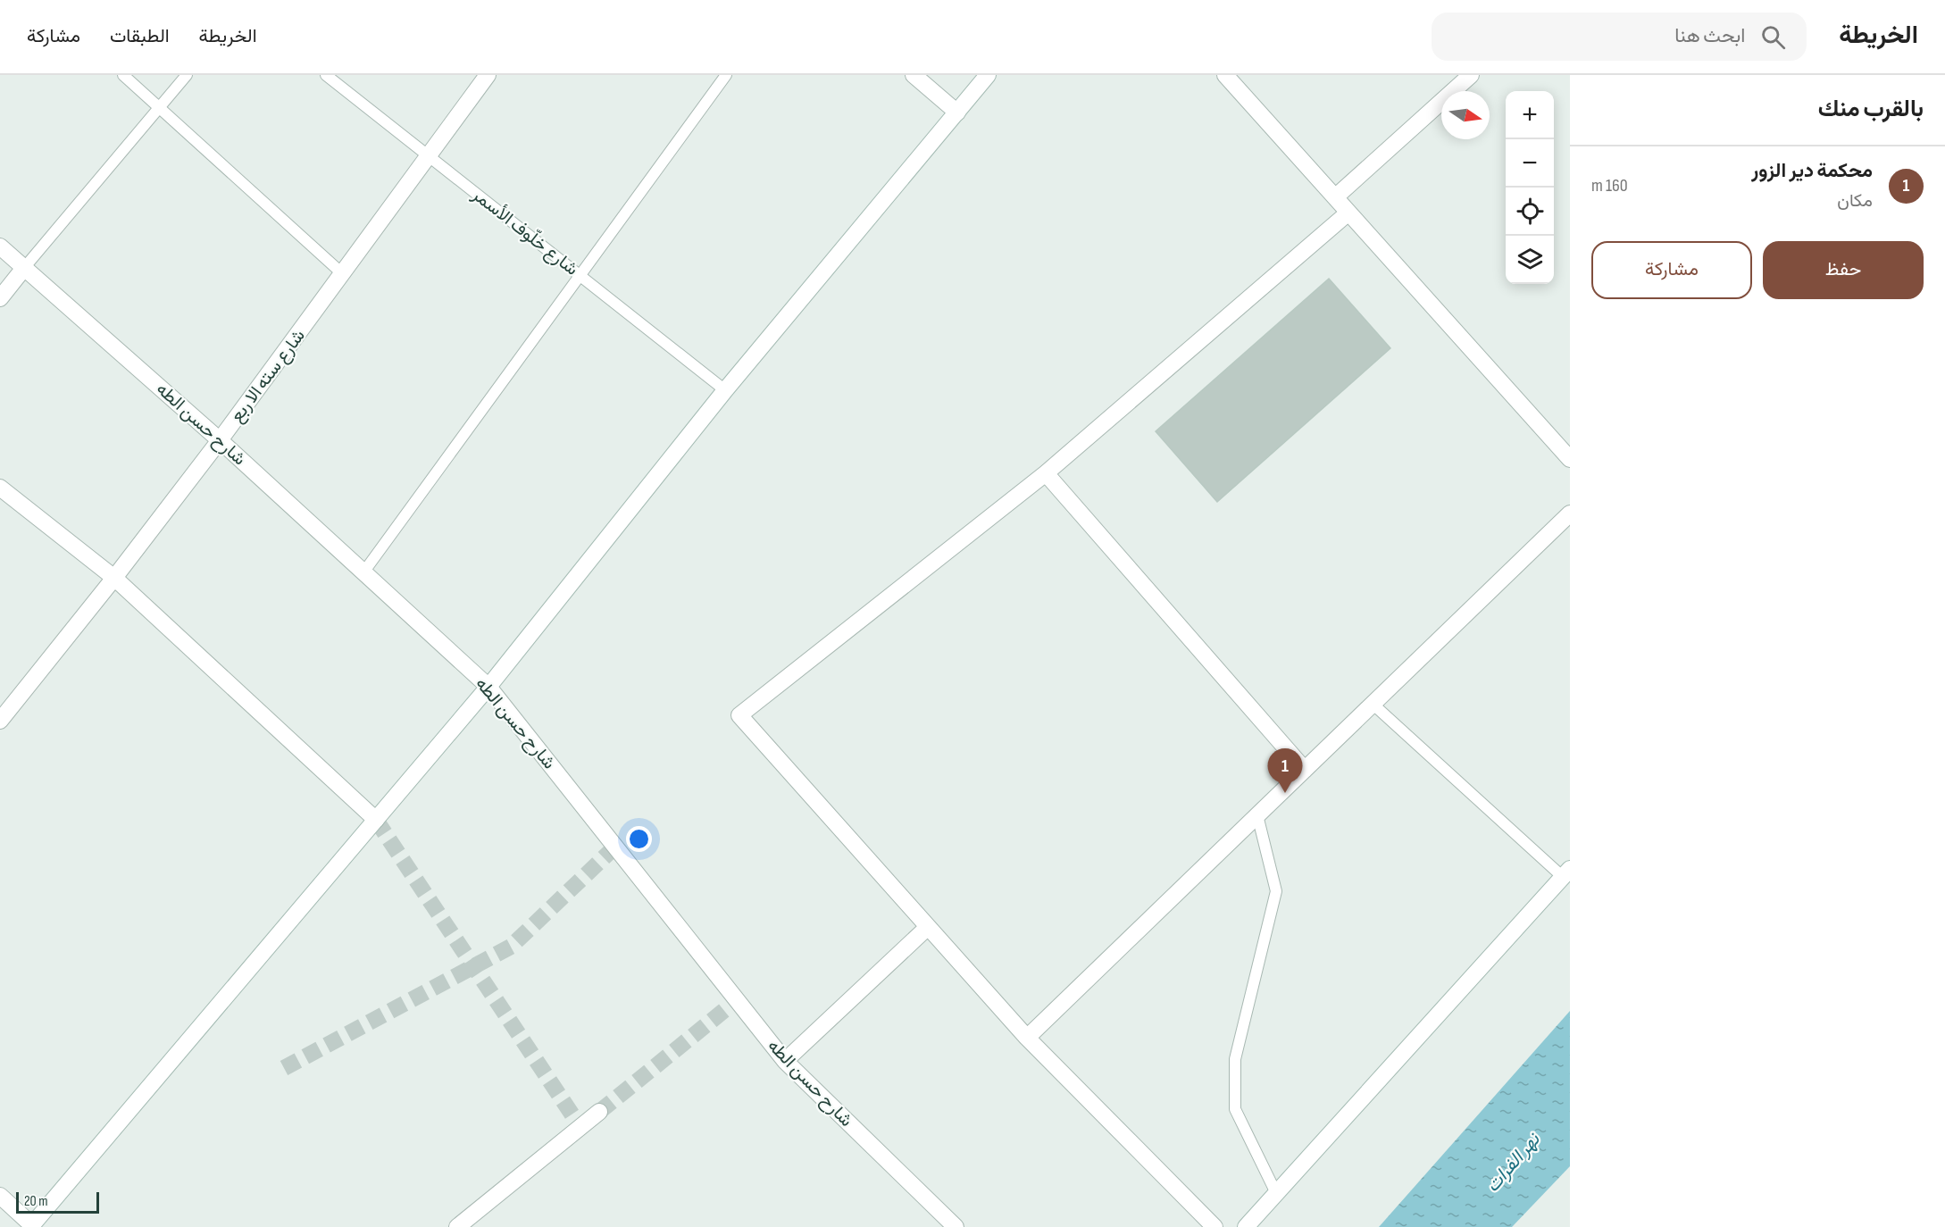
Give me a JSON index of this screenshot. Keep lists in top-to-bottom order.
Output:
{
  "streets": {
    "street": ["شارع سته الا ربع", "شارح حسن الطه"],
    "lane": ["شارع خلّوف الأسمر"]
  },
  "crossings": [
    ["شارع خلّوف الأسمر", "شارع سته الا ربع"],
    ["شارع سته الا ربع", "شارح حسن الطه"]
  ],
  "water": ["نهر الفرات"],
  "scale_bar": "20 m",
  "north": "right",
  "page": {
    "header": "الخريطة",
    "search": "ابحث هنا",
    "nav": ["الخريطة", "الطبقات", "مشاركة"],
    "heading": "بالقرب منك",
    "map_buttons": ["+", "−"],
    "list": [
      {
        "mark": "1",
        "name": "محكمة دير الزور",
        "note": "مكان",
        "value": "160 m"
      }
    ],
    "buttons": ["حفظ", "مشاركة"],
    "pins": "1",
    "scale": "20 m"
  }
}
